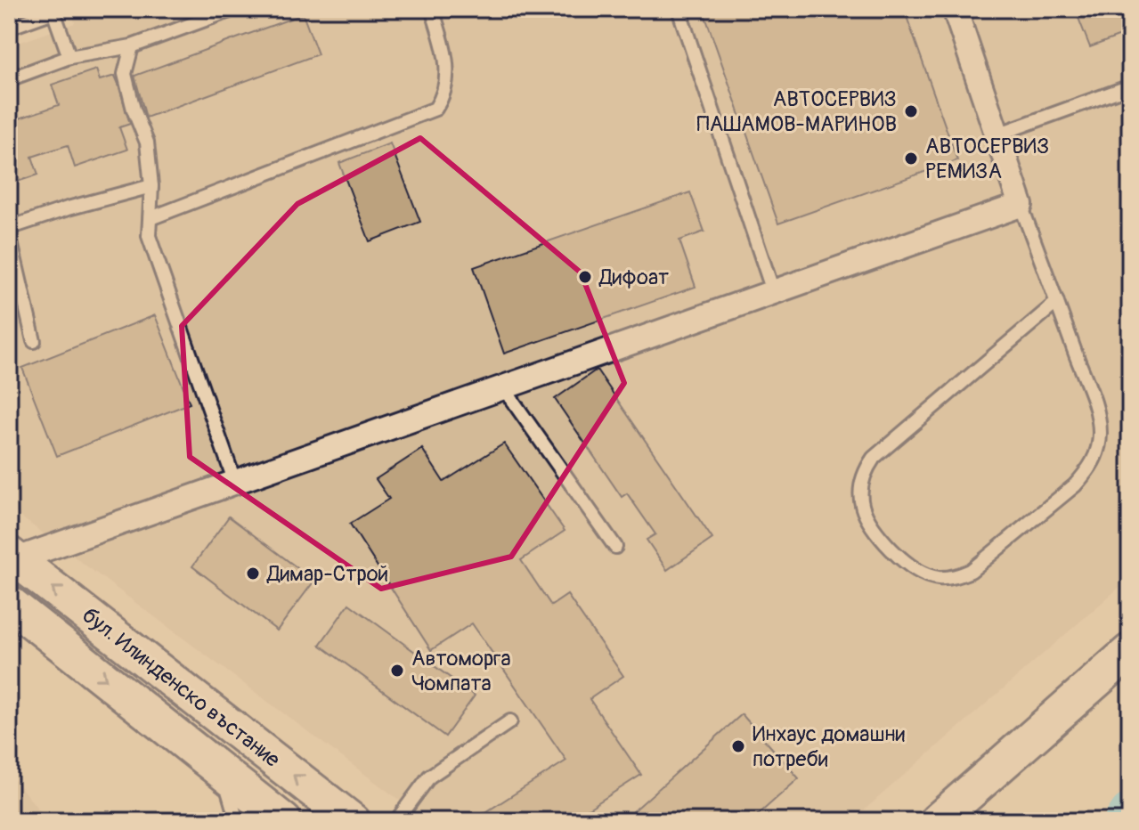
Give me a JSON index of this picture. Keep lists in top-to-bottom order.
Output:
{
  "streets": {
    "main road": ["бул. Илинденско въстание"]
  },
  "places": [
    "АВТОСЕРВИЗ ПАШАМОВ-МАРИНОВ",
    "АВТОСЕРВИЗ РЕМИЗА",
    "Дифоат",
    "Димар-Строй",
    "Автоморга Чомпата",
    "Инхаус домашни потреби"
  ]
}
